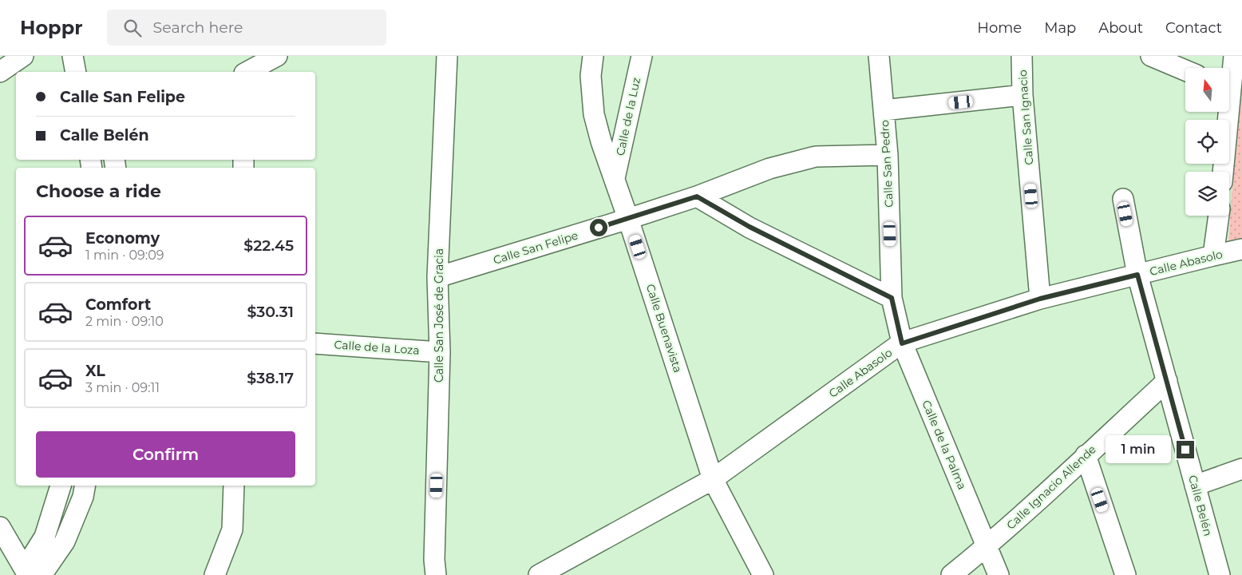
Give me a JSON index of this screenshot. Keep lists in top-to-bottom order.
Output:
{
  "streets": {
    "street": [
      "Calle de la Luz",
      "Calle San Ignacio",
      "Calle San Pedro",
      "Calle San Felipe",
      "Calle Abasolo",
      "Calle San José de Gracia",
      "Calle Buenavista",
      "Calle de la Loza",
      "Calle de la Palma",
      "Calle Ignacio Allende",
      "Calle Belén"
    ]
  },
  "crossings": [
    ["Calle de la Luz", "Calle Buenavista"],
    ["Calle San Ignacio", "Calle Abasolo"],
    ["Calle San Pedro", "Calle San Felipe"],
    ["Calle San Pedro", "Calle Abasolo"],
    ["Calle San Pedro", "Calle de la Palma"],
    ["Calle San Felipe", "Calle San José de Gracia"],
    ["Calle San Felipe", "Calle Buenavista"],
    ["Calle Abasolo", "Calle Buenavista"],
    ["Calle Abasolo", "Calle de la Palma"],
    ["Calle Abasolo", "Calle Belén"],
    ["Calle San José de Gracia", "Calle de la Loza"],
    ["Calle de la Palma", "Calle Ignacio Allende"],
    ["Calle Ignacio Allende", "Calle Belén"]
  ],
  "north": "top",
  "page": {
    "header": "Hoppr",
    "search": "Search here",
    "nav": [
      "Home",
      "Map",
      "About",
      "Contact"
    ],
    "banner": ["Calle San Felipe", "Calle Belén"],
    "heading": "Choose a ride",
    "list": [
      {
        "name": "Economy",
        "note": "1 min · 09:09",
        "value": "$22.45"
      },
      {
        "name": "Comfort",
        "note": "2 min · 09:10",
        "value": "$30.31"
      },
      {
        "name": "XL",
        "note": "3 min · 09:11",
        "value": "$38.17"
      }
    ],
    "buttons": "Confirm",
    "bubble": "1 min"
  }
}
